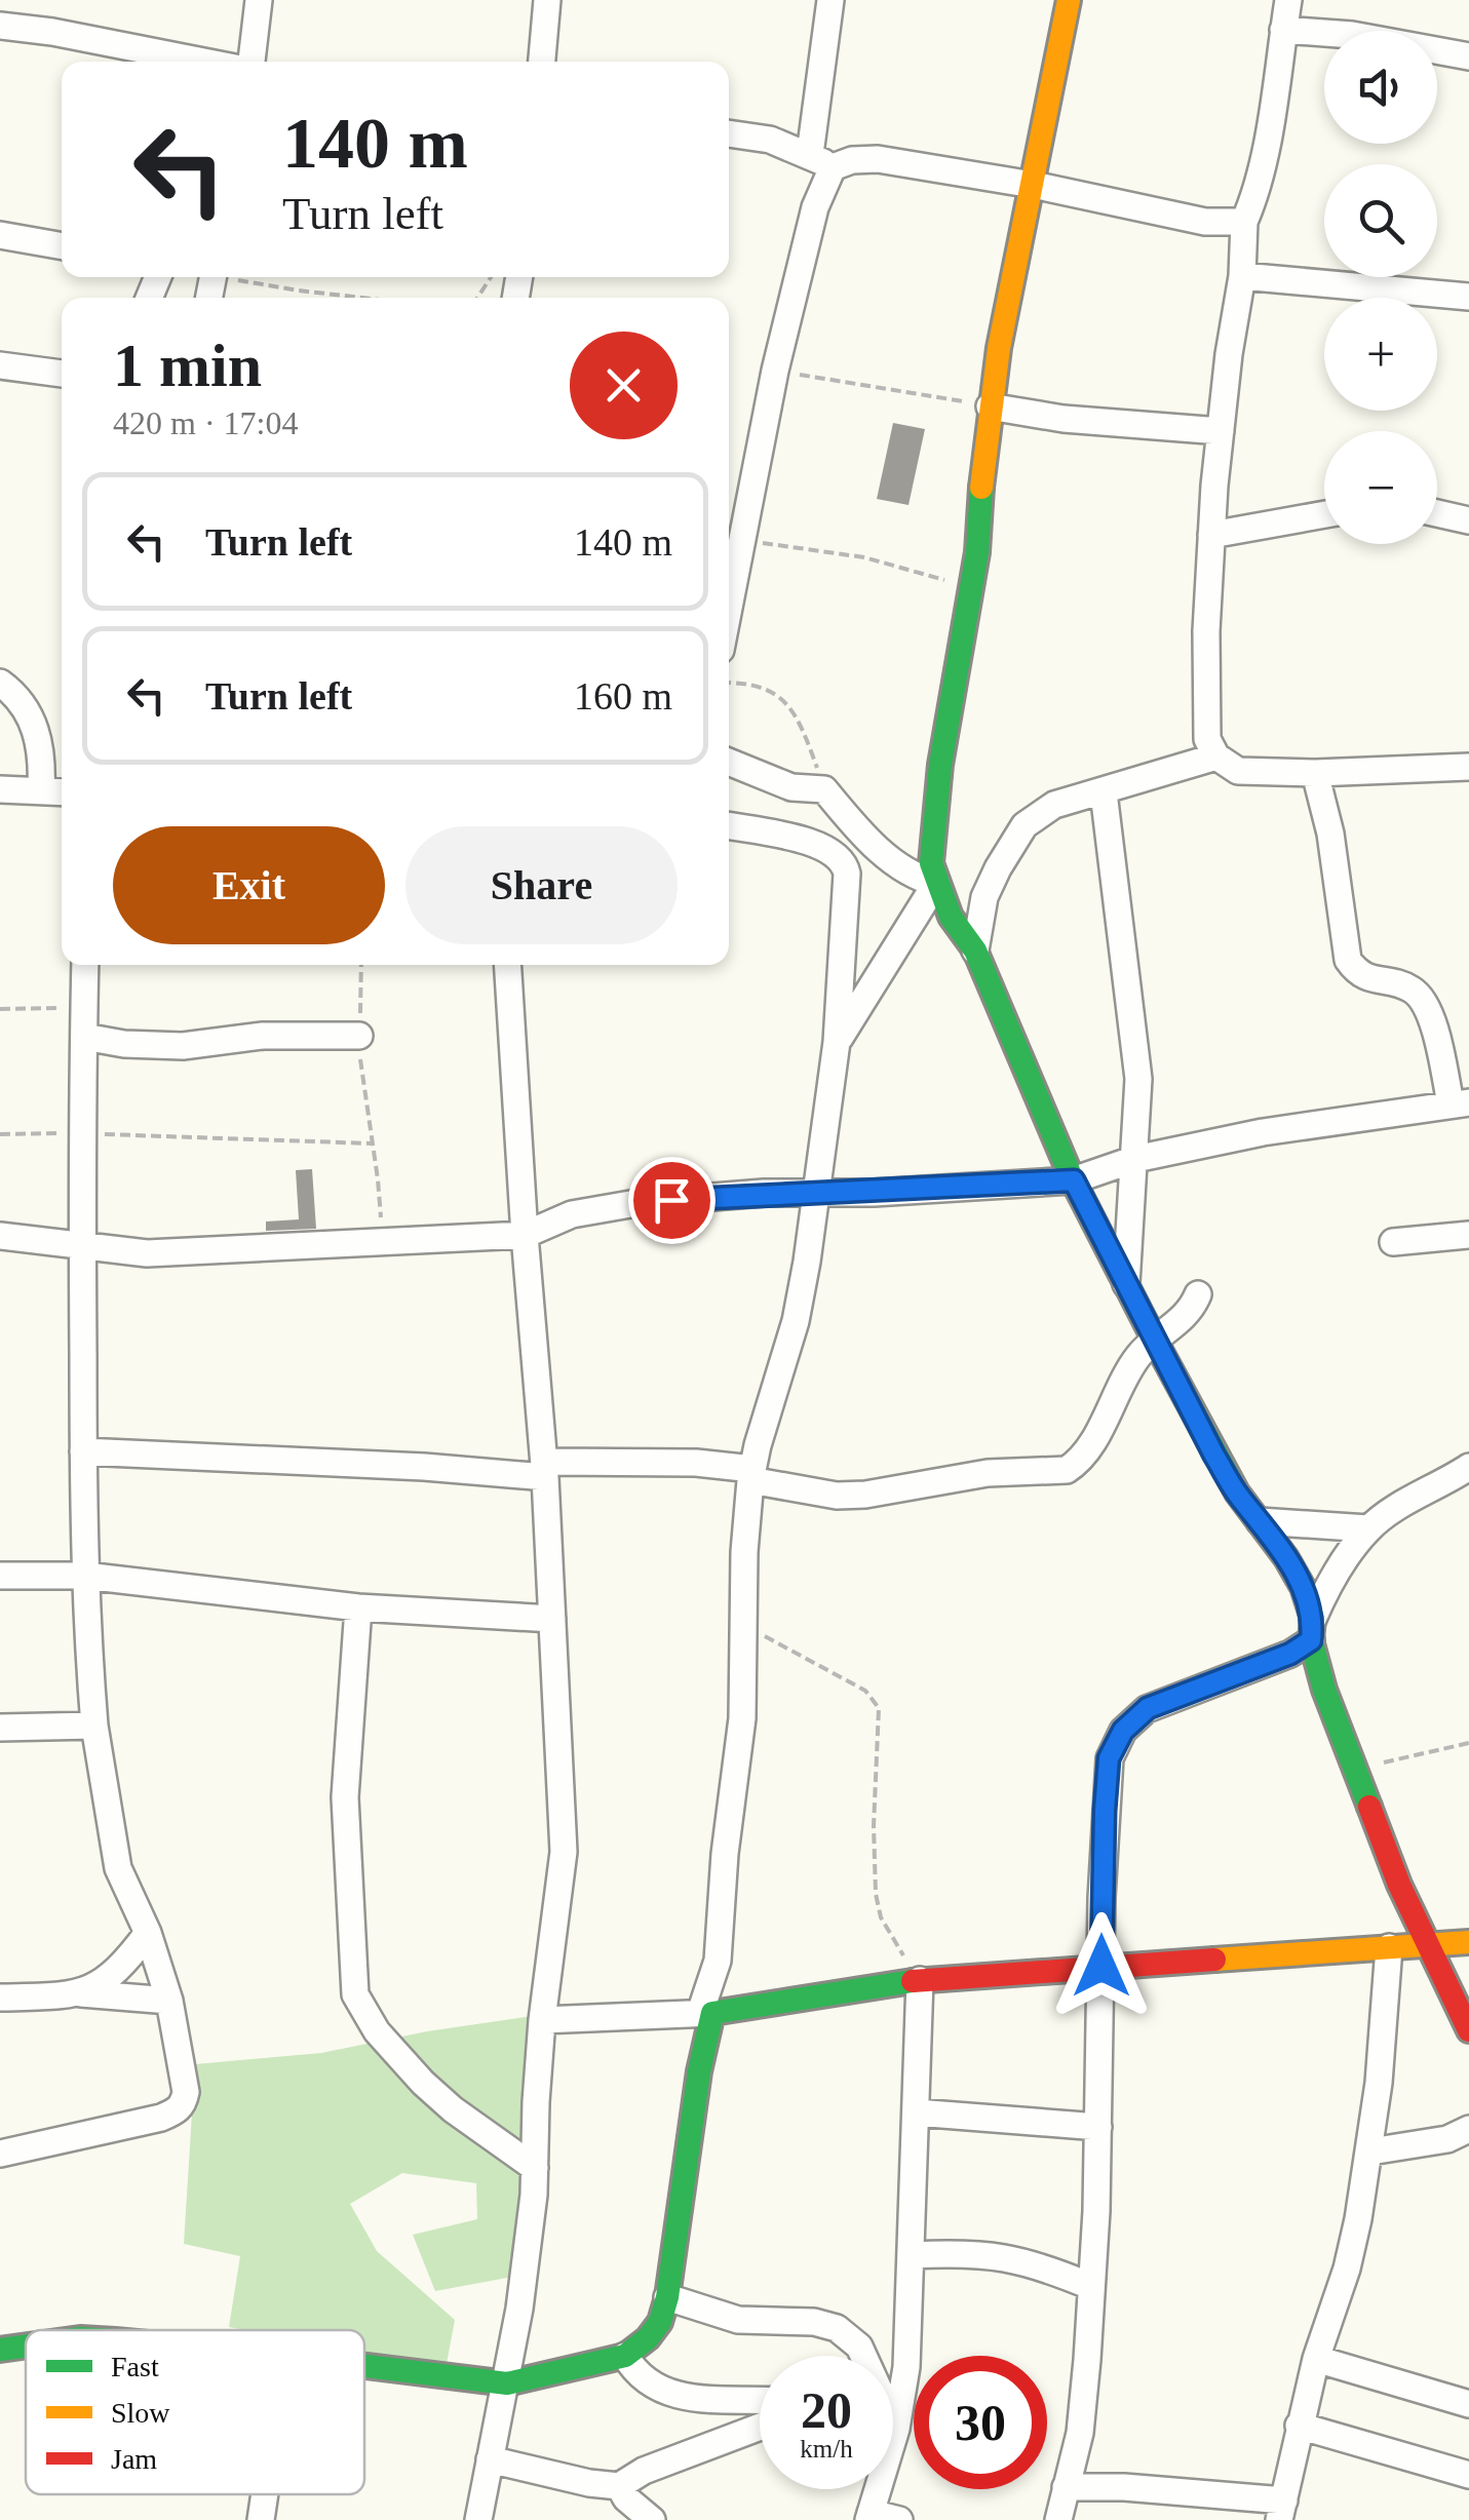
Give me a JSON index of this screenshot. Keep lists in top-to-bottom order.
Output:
{
  "legend": ["Fast", "Slow", "Jam"],
  "page": {
    "map_buttons": ["+", "−"],
    "turn": ["140 m", "Turn left"],
    "heading": ["1 min", "420 m · 17:04"],
    "list": [
      {
        "name": "Turn left",
        "value": "140 m"
      },
      {
        "name": "Turn left",
        "value": "160 m"
      }
    ],
    "buttons": ["Exit", "Share"],
    "speed": "20 km/h",
    "limit": "30"
  }
}
